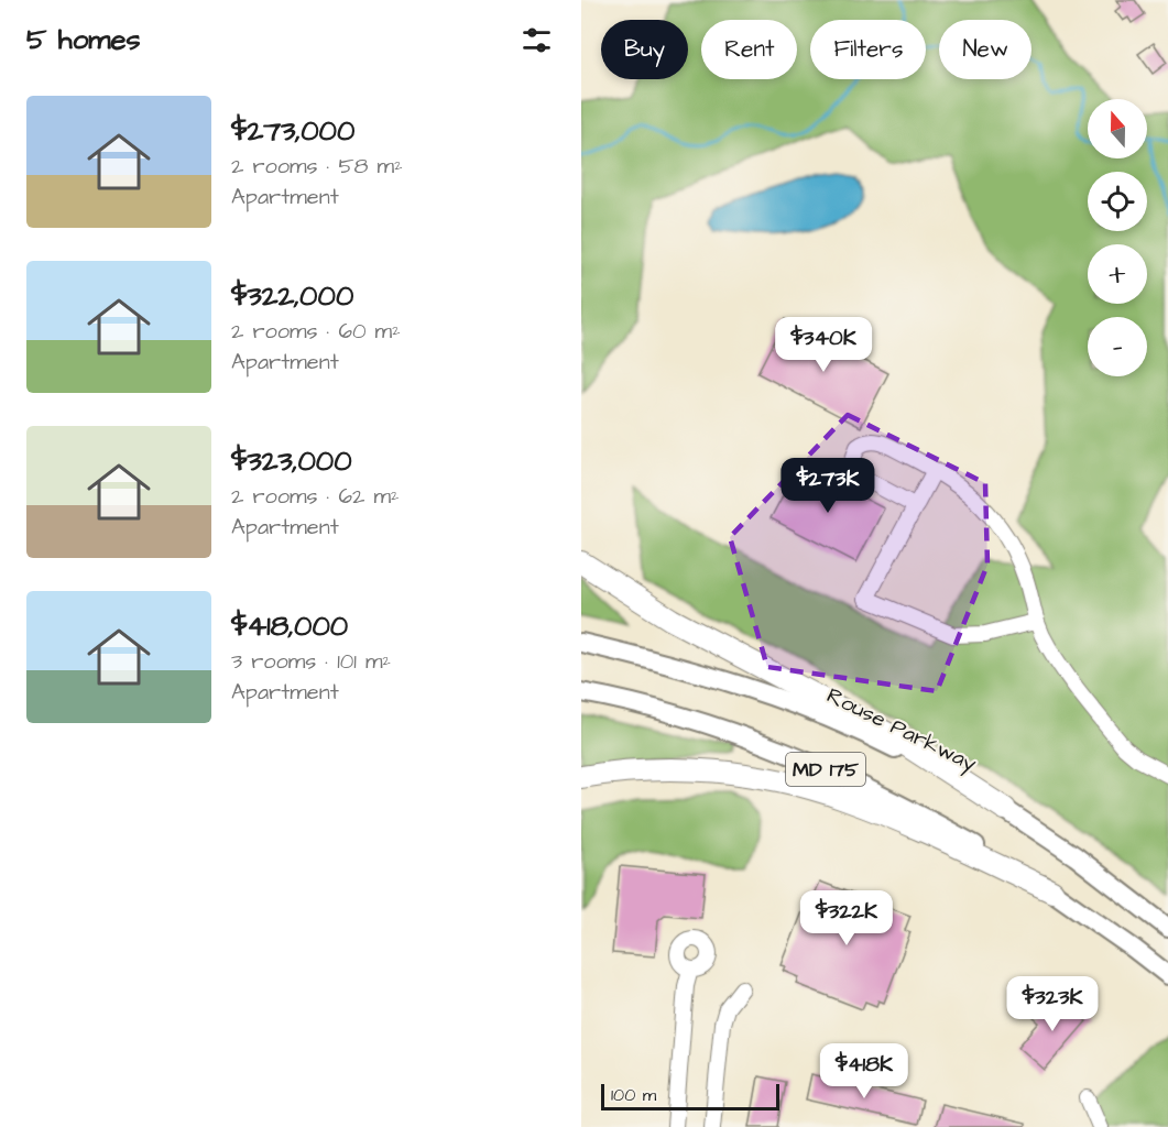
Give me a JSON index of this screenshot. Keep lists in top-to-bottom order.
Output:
{
  "streets": {
    "main road": ["Rouse Parkway", "MD 175"]
  },
  "scale_bar": "100 m",
  "north": "top",
  "page": {
    "heading": "5 homes",
    "chip": [
      "Buy",
      "Rent",
      "Filters",
      "New"
    ],
    "list": [
      {
        "name": "$273,000",
        "note": "2 rooms · 58 m² · Apartment"
      },
      {
        "name": "$322,000",
        "note": "2 rooms · 60 m² · Apartment"
      },
      {
        "name": "$323,000",
        "note": "2 rooms · 62 m² · Apartment"
      },
      {
        "name": "$418,000",
        "note": "3 rooms · 101 m² · Apartment"
      }
    ],
    "map_buttons": ["+", "−"],
    "price": [
      "$340K",
      "$273K",
      "$322K",
      "$323K",
      "$418K"
    ],
    "scale": "100 m"
  }
}
